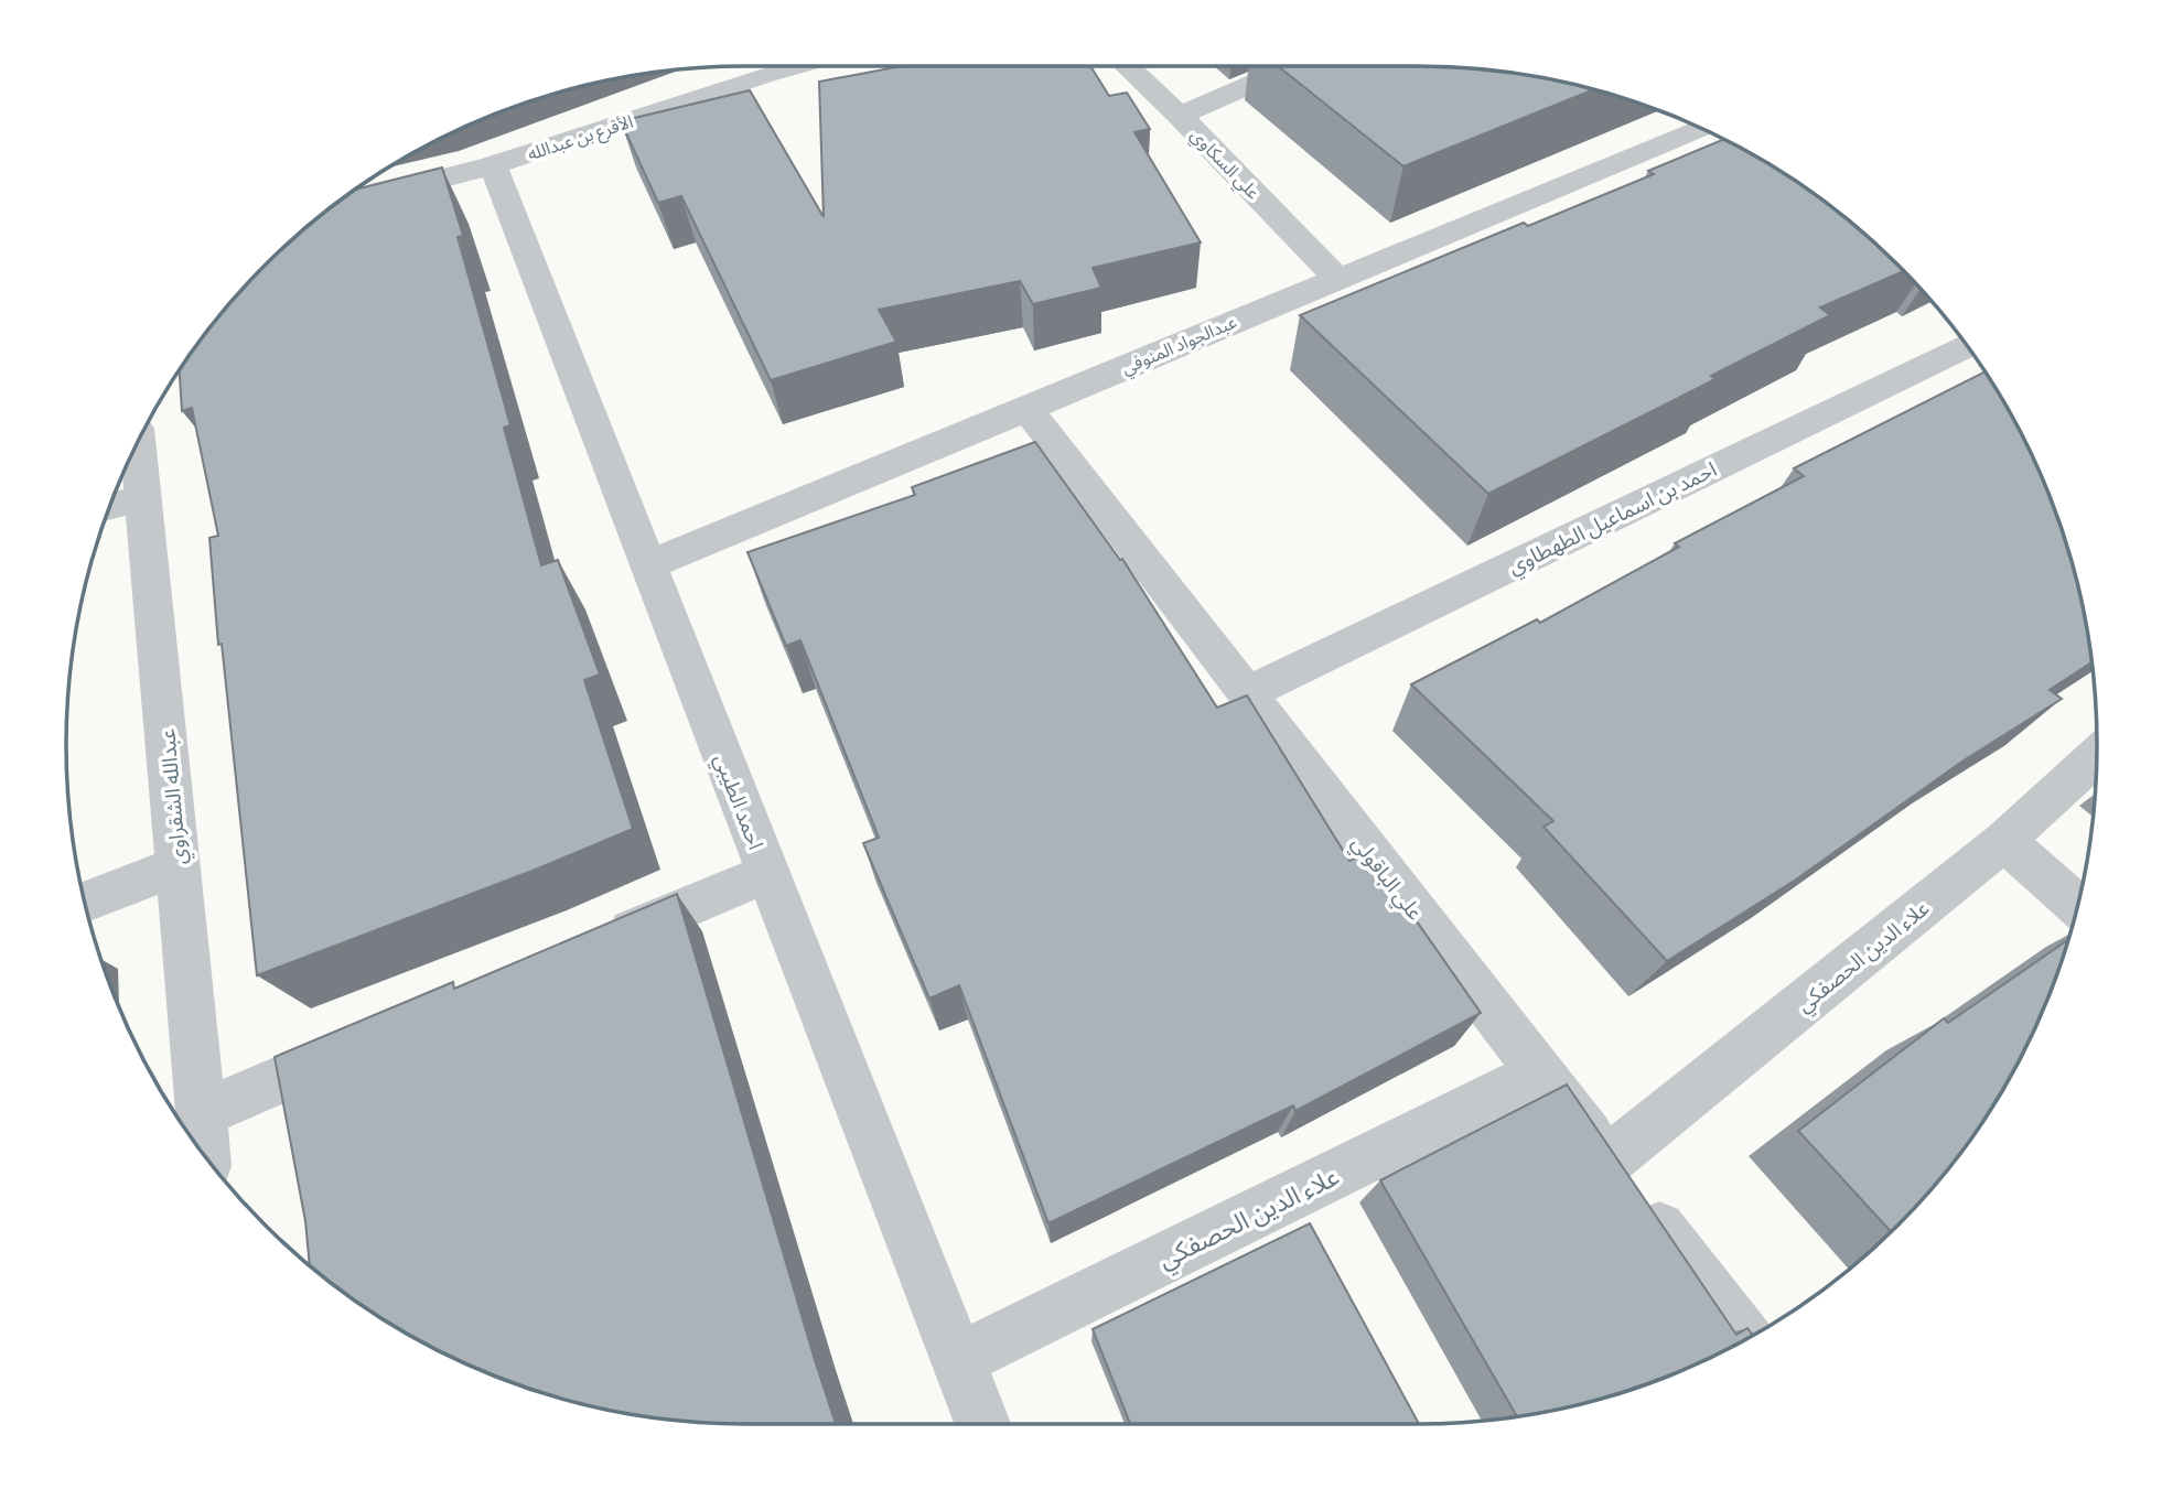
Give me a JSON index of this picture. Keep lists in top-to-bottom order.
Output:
{
  "streets": {
    "street": [
      "الأقرع بن عبدالله",
      "علي السكاوي",
      "عبدالجواد المنوفي",
      "احمد بن اسماعيل الطهطاوي",
      "عبدالله الشقراوي",
      "احمد الطيبي",
      "علي الباقولي",
      "علاء الدين الحصفكي"
    ]
  },
  "crossings": [
    ["الأقرع بن عبدالله", "احمد الطيبي"],
    ["علي السكاوي", "عبدالجواد المنوفي"],
    ["عبدالجواد المنوفي", "احمد الطيبي"],
    ["عبدالجواد المنوفي", "علي الباقولي"],
    ["احمد بن اسماعيل الطهطاوي", "علي الباقولي"],
    ["احمد الطيبي", "علاء الدين الحصفكي"],
    ["علي الباقولي", "علاء الدين الحصفكي"]
  ]
}
